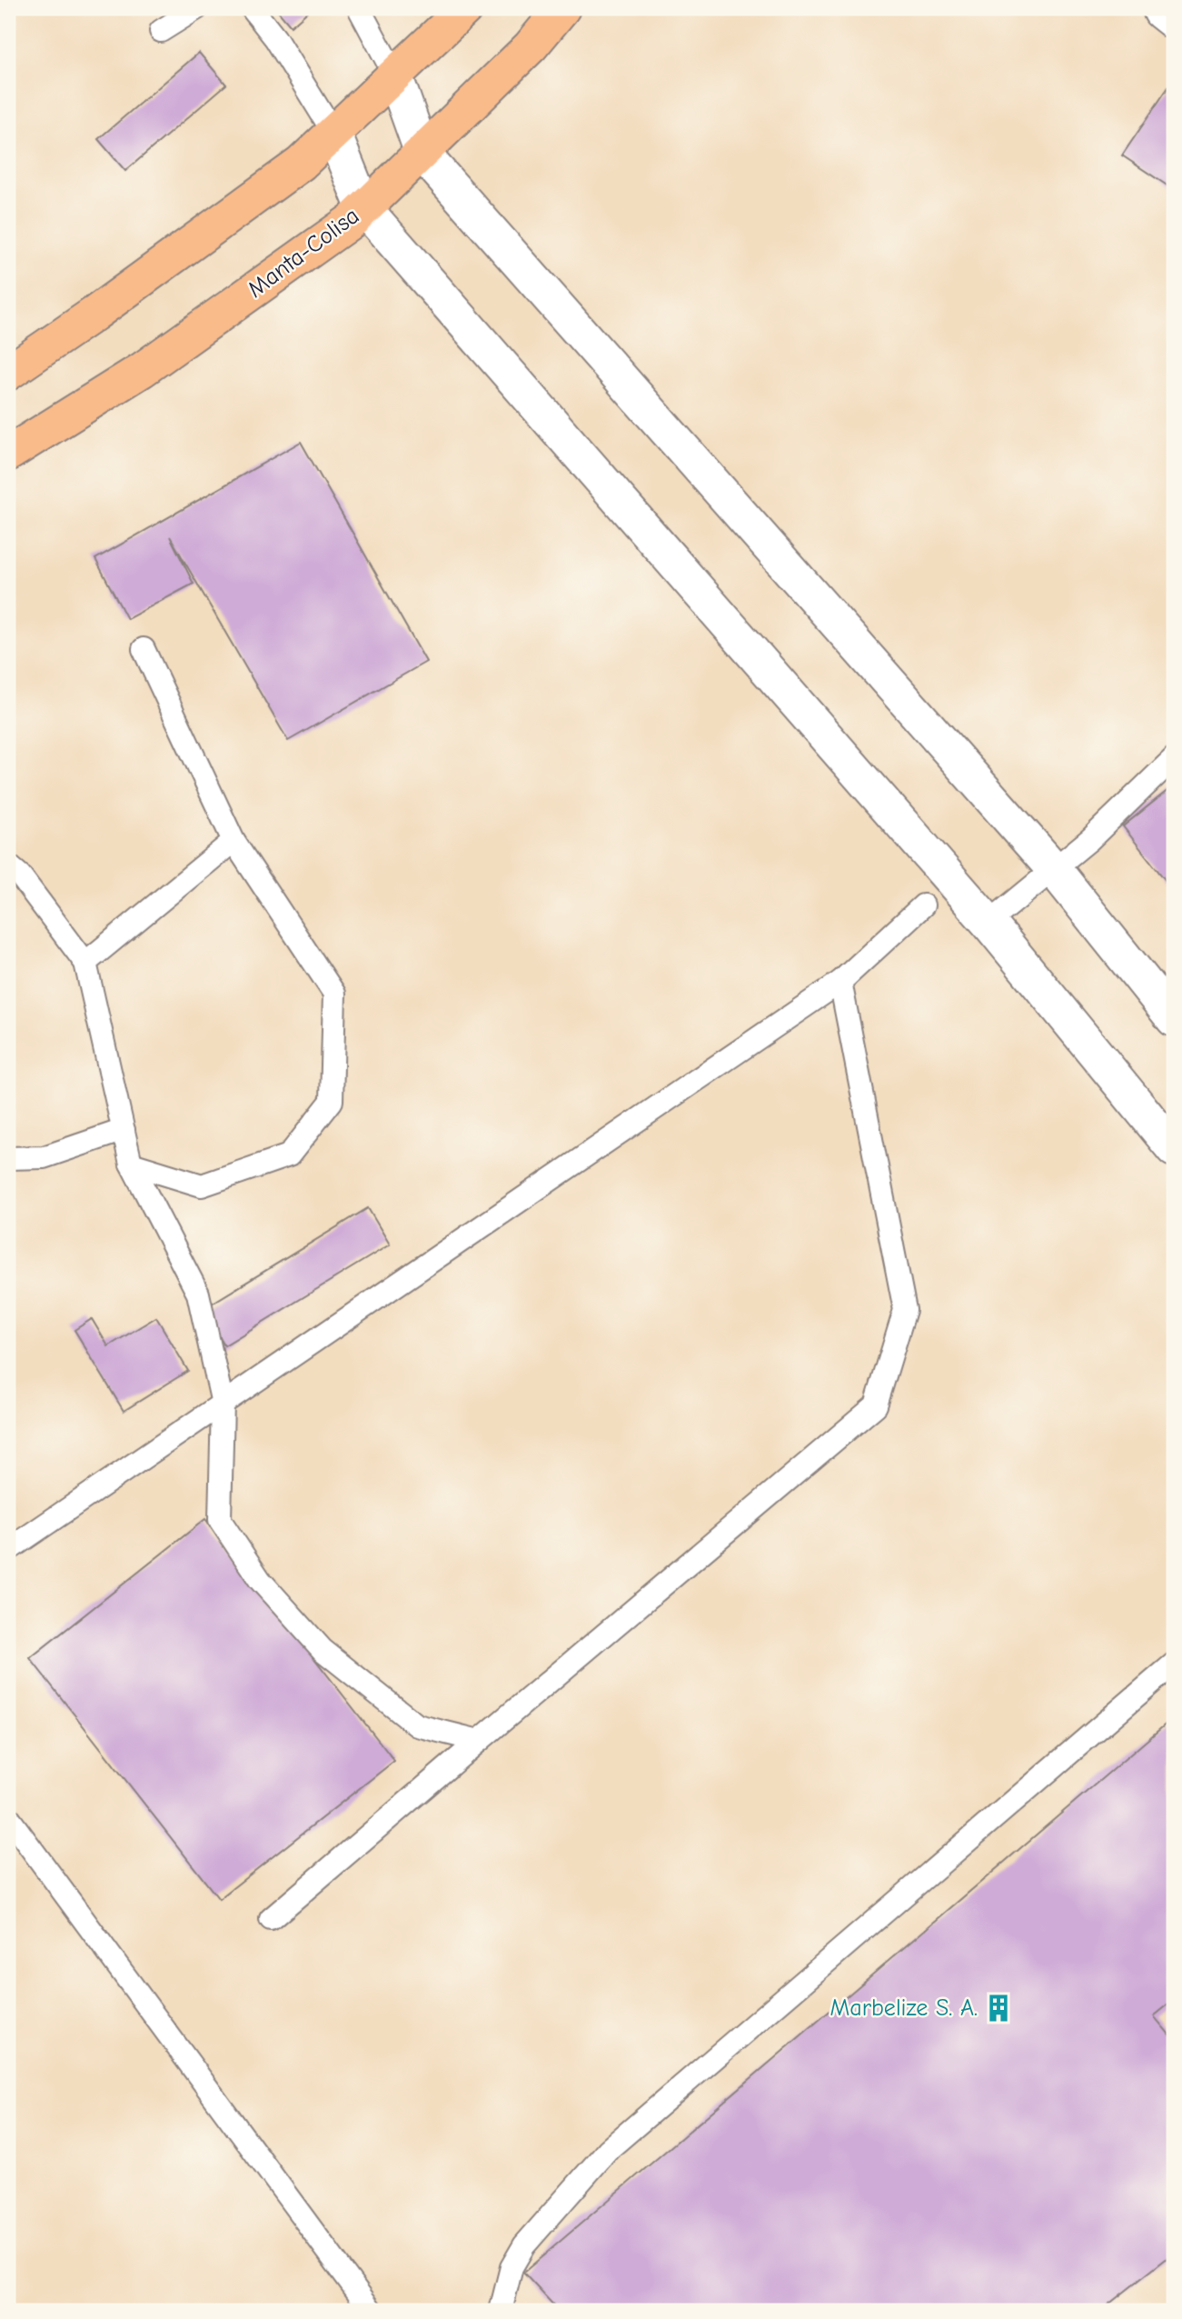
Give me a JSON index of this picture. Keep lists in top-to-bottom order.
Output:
{
  "streets": {
    "highway": ["Manta-Colisa"]
  },
  "places": {
    "building": ["Marbelize S. A."]
  }
}
